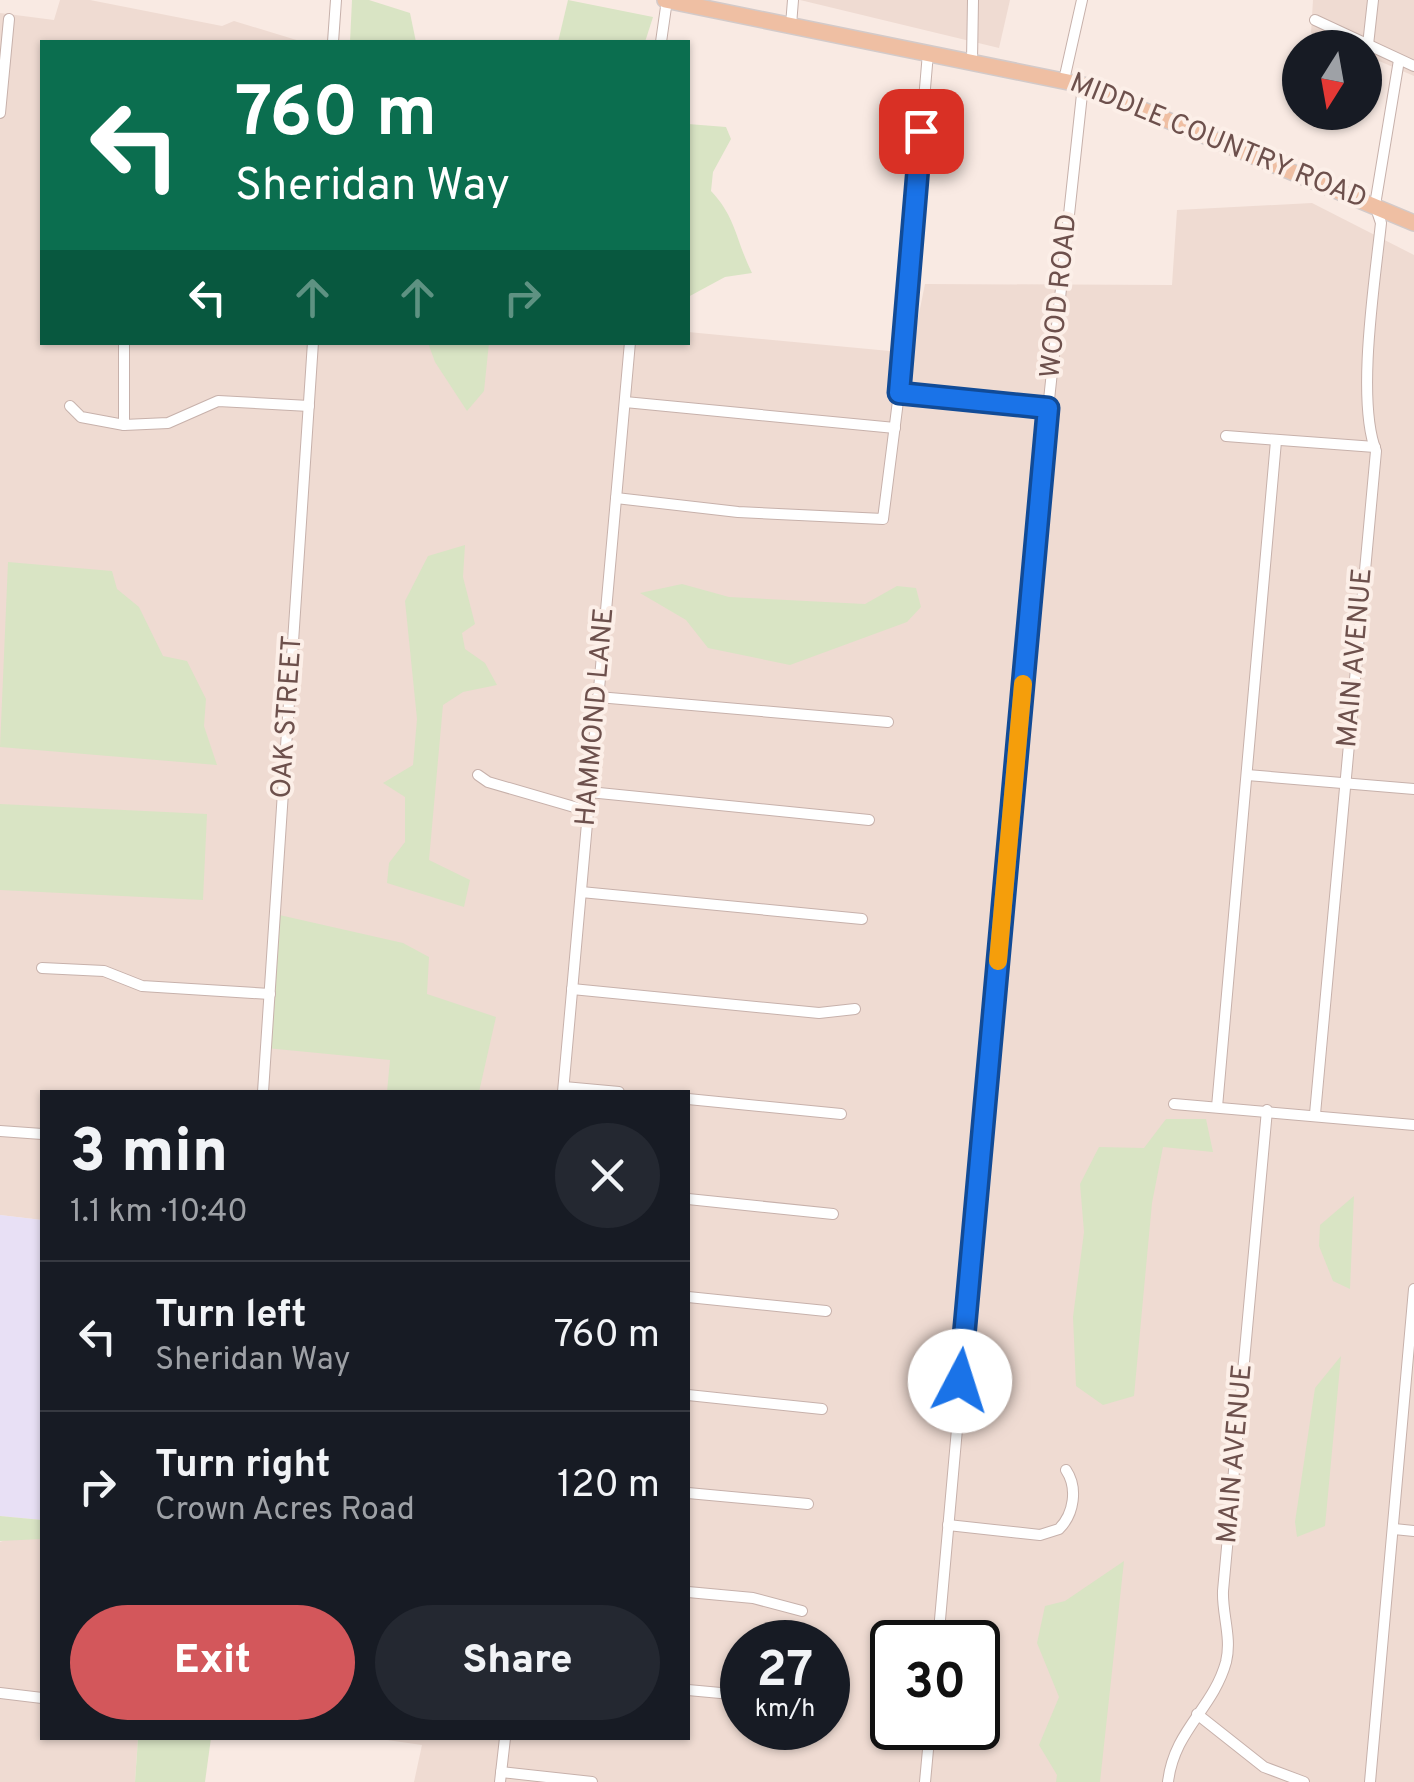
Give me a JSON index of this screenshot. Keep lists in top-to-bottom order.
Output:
{
  "streets": {
    "main road": ["MIDDLE COUNTRY ROAD"],
    "street": [
      "WOOD ROAD",
      "MAIN AVENUE",
      "OAK STREET",
      "HAMMOND LANE"
    ]
  },
  "crossings": [
    ["MIDDLE COUNTRY ROAD", "WOOD ROAD"],
    ["MIDDLE COUNTRY ROAD", "MAIN AVENUE"]
  ],
  "north": "bottom",
  "page": {
    "turn": ["760 m", "Sheridan Way"],
    "heading": ["3 min", "1.1 km · 10:40"],
    "list": [
      {
        "name": "Turn left",
        "note": "Sheridan Way",
        "value": "760 m"
      },
      {
        "name": "Turn right",
        "note": "Crown Acres Road",
        "value": "120 m"
      }
    ],
    "buttons": ["Exit", "Share"],
    "speed": "27 km/h",
    "limit": "30"
  }
}
